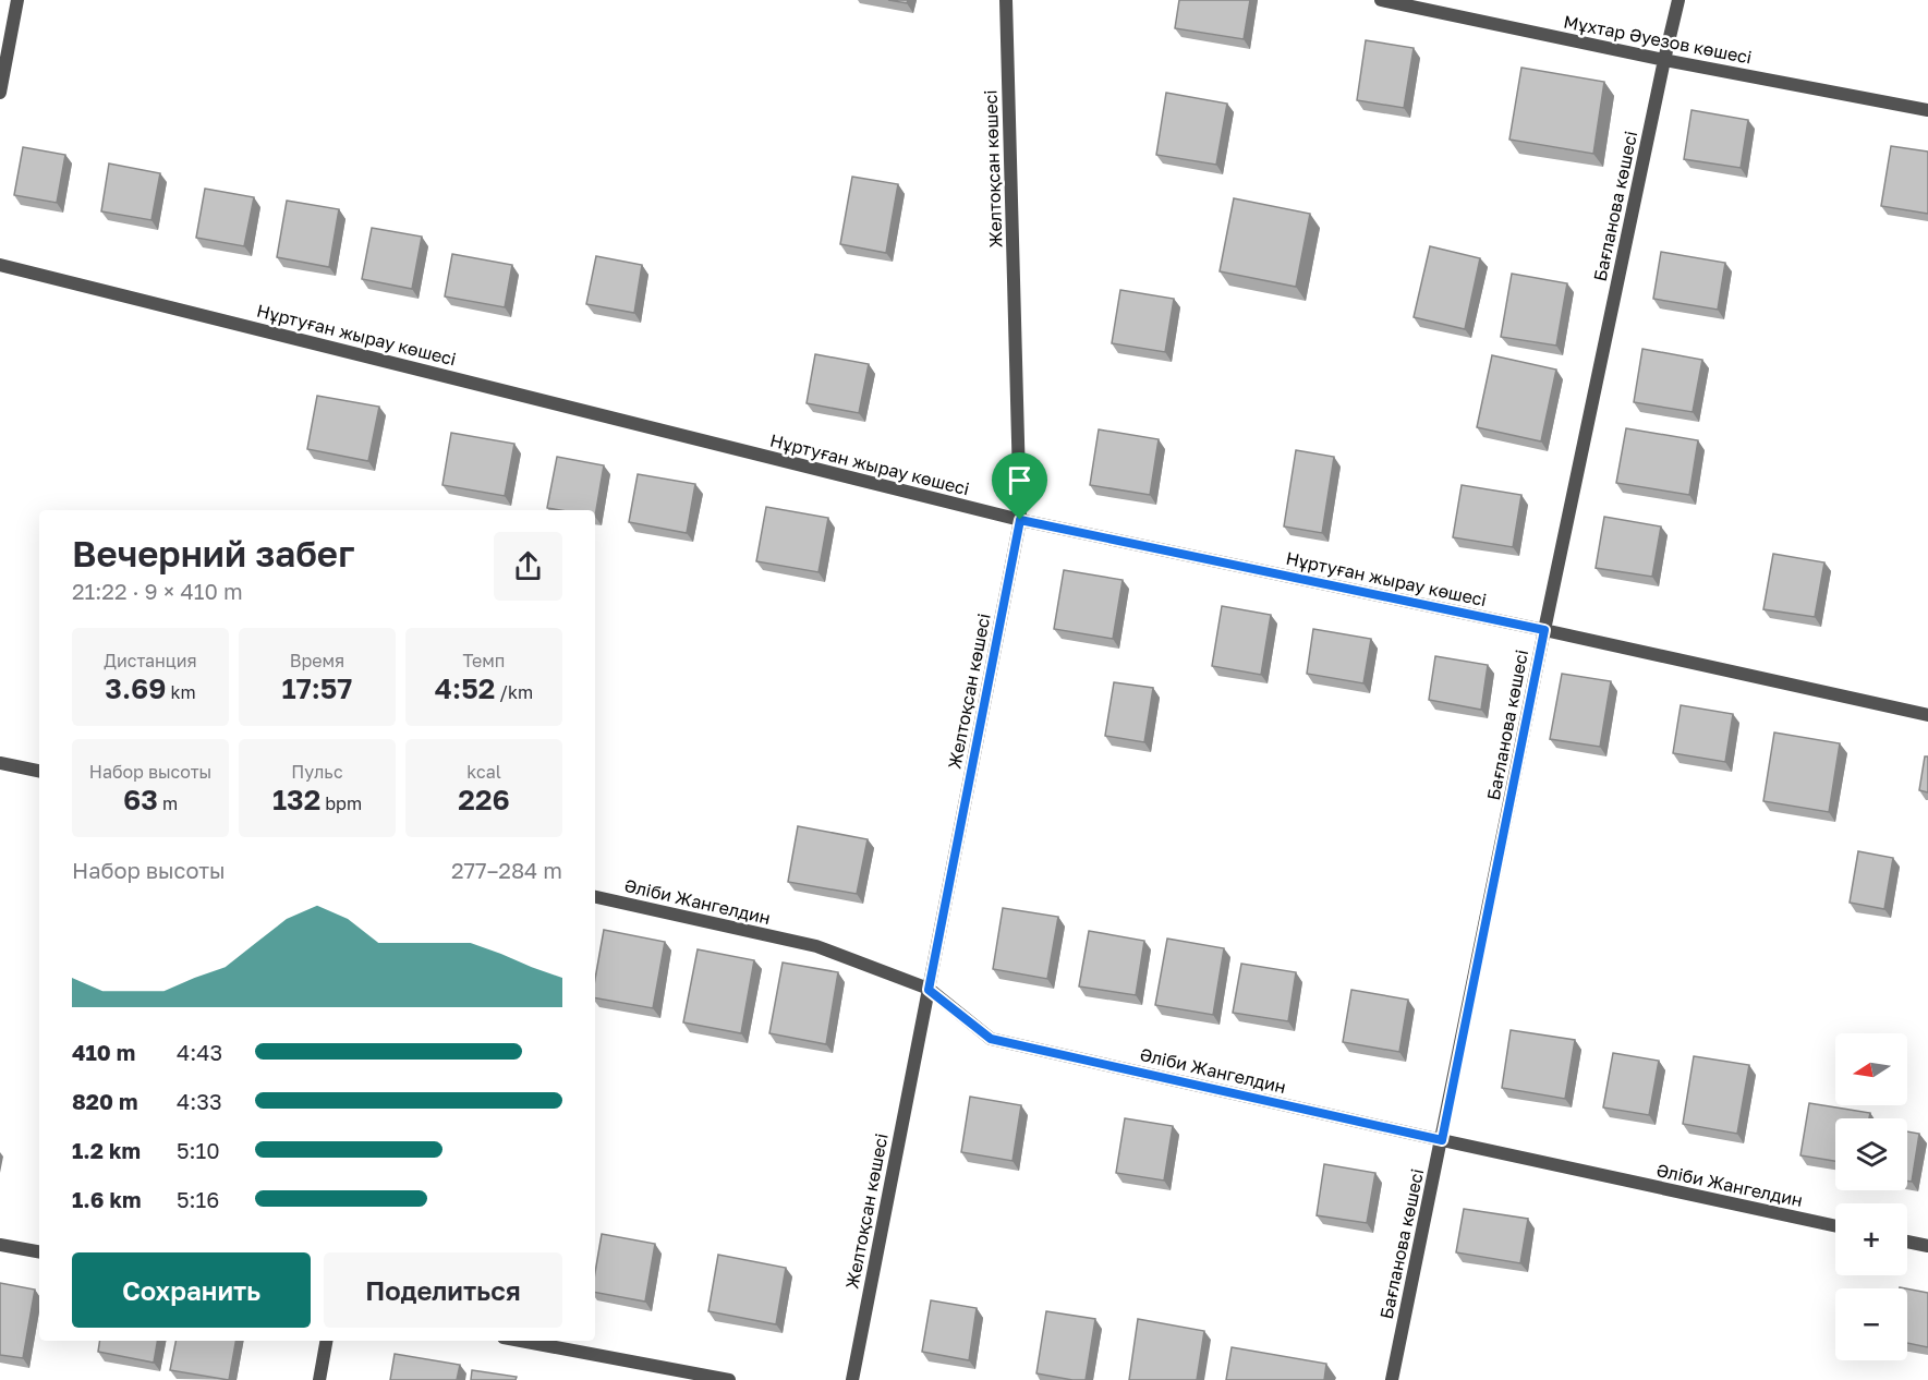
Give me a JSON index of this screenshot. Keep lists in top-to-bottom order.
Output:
{
  "streets": {
    "street": [
      "Мұхтар Әуезов көшесі",
      "Желтоқсан көшесі",
      "Бағланова көшесі",
      "Нұртуған жырау көшесі",
      "Әліби Жангелдин"
    ]
  },
  "crossings": [
    ["Мұхтар Әуезов көшесі", "Бағланова көшесі"],
    ["Желтоқсан көшесі", "Нұртуған жырау көшесі"],
    ["Желтоқсан көшесі", "Әліби Жангелдин"],
    ["Бағланова көшесі", "Нұртуған жырау көшесі"],
    ["Бағланова көшесі", "Әліби Жангелдин"]
  ],
  "north": "left",
  "page": {
    "heading": ["Вечерний забег", "21:22 · 9 × 410 m"],
    "stats": [
      ["Дистанция", "3.69 km"],
      ["Время", "17:57"],
      ["Темп", "4:52 /km"],
      ["Набор высоты", "63 m"],
      ["Пульс", "132 bpm"],
      ["kcal", "226"]
    ],
    "chart": ["Набор высоты", "277–284 m"],
    "list": [
      {
        "name": "410 m",
        "note": "4:43"
      },
      {
        "name": "820 m",
        "note": "4:33"
      },
      {
        "name": "1.2 km",
        "note": "5:10"
      },
      {
        "name": "1.6 km",
        "note": "5:16"
      }
    ],
    "map_buttons": ["+", "−"],
    "buttons": ["Сохранить", "Поделиться"]
  }
}
